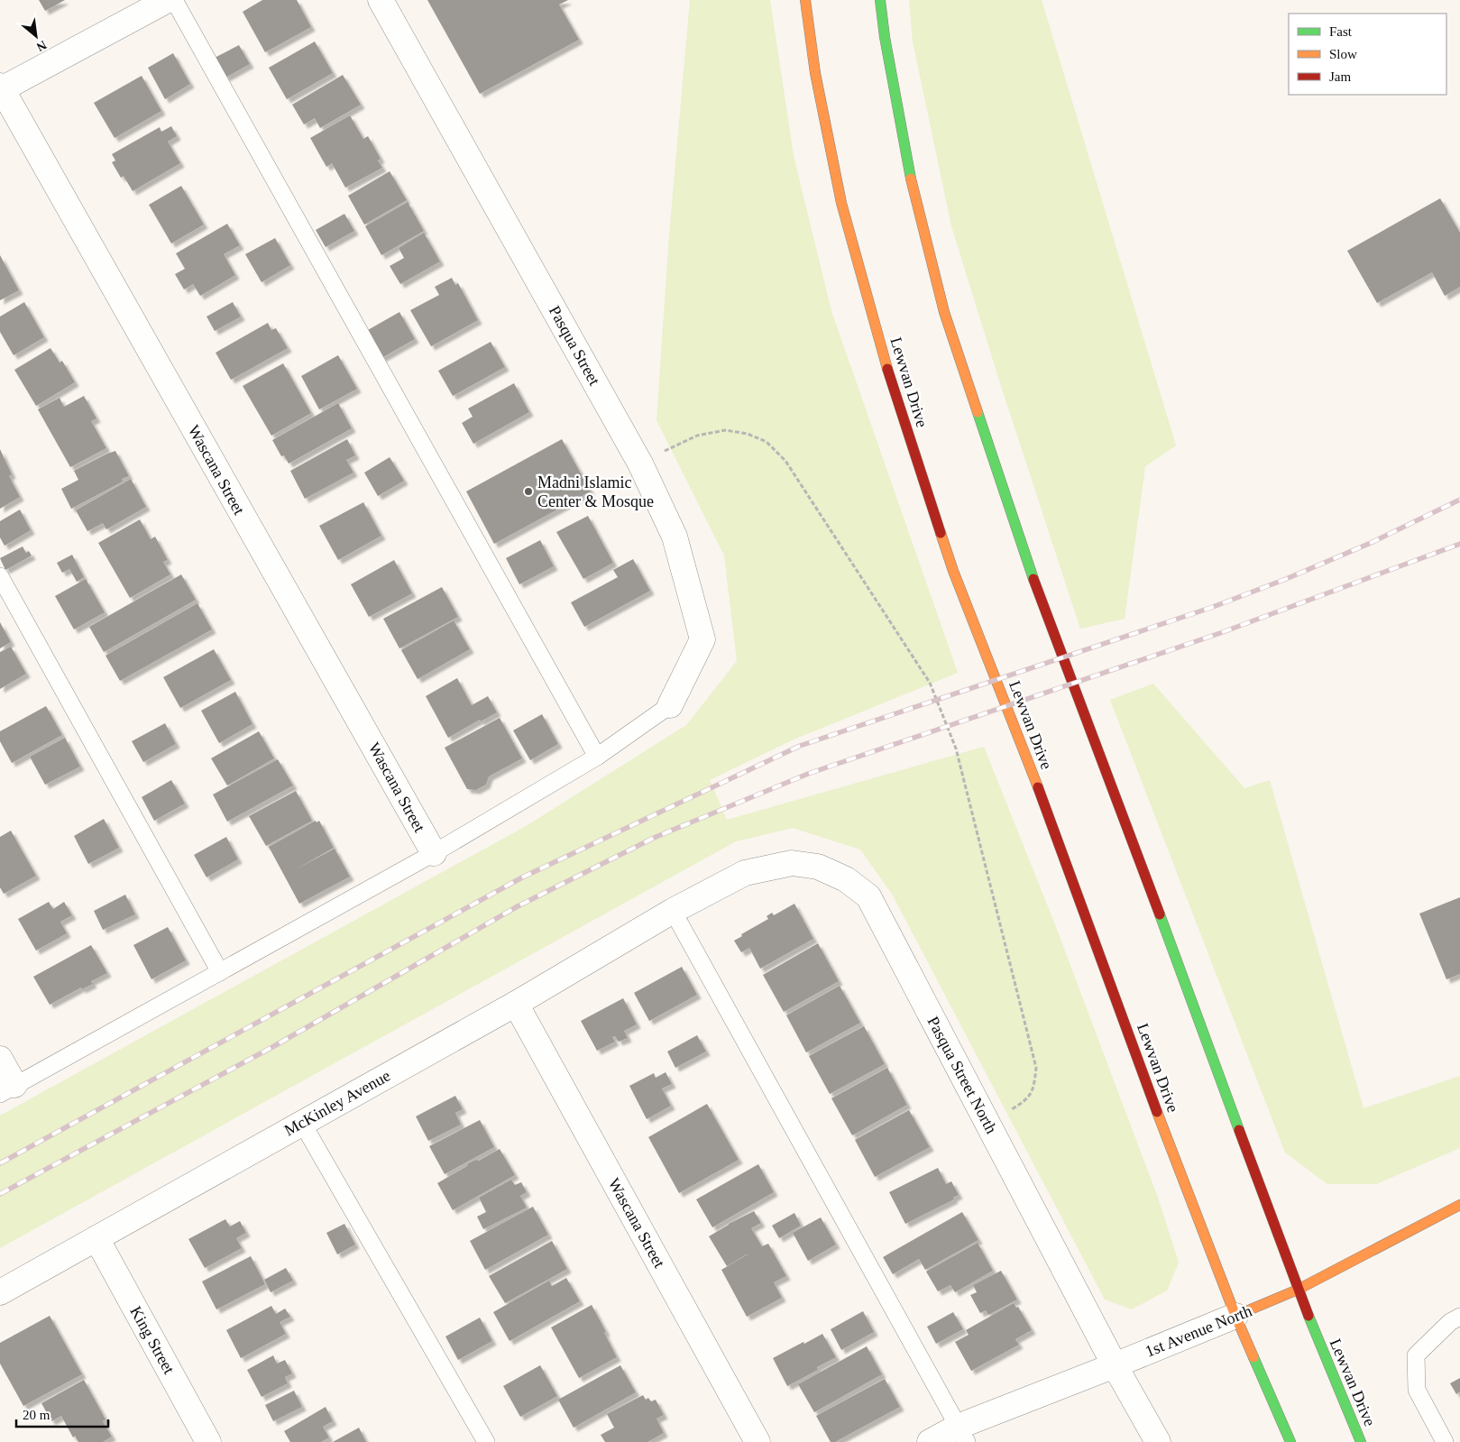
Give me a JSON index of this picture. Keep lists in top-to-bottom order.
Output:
{
  "streets": {
    "main road": ["Lewvan Drive", "1st Avenue North"],
    "street": [
      "Pasqua Street",
      "Wascana Street",
      "Pasqua Street North",
      "McKinley Avenue",
      "King Street"
    ]
  },
  "crossings": [
    ["Lewvan Drive", "1st Avenue North"],
    ["Wascana Street", "McKinley Avenue"],
    ["Pasqua Street North", "McKinley Avenue"],
    ["Pasqua Street North", "1st Avenue North"],
    ["McKinley Avenue", "King Street"]
  ],
  "places": ["Madni Islamic Center & Mosque"],
  "legend": ["Fast", "Slow", "Jam"],
  "scale_bar": "20 m",
  "north": "bottom right"
}
